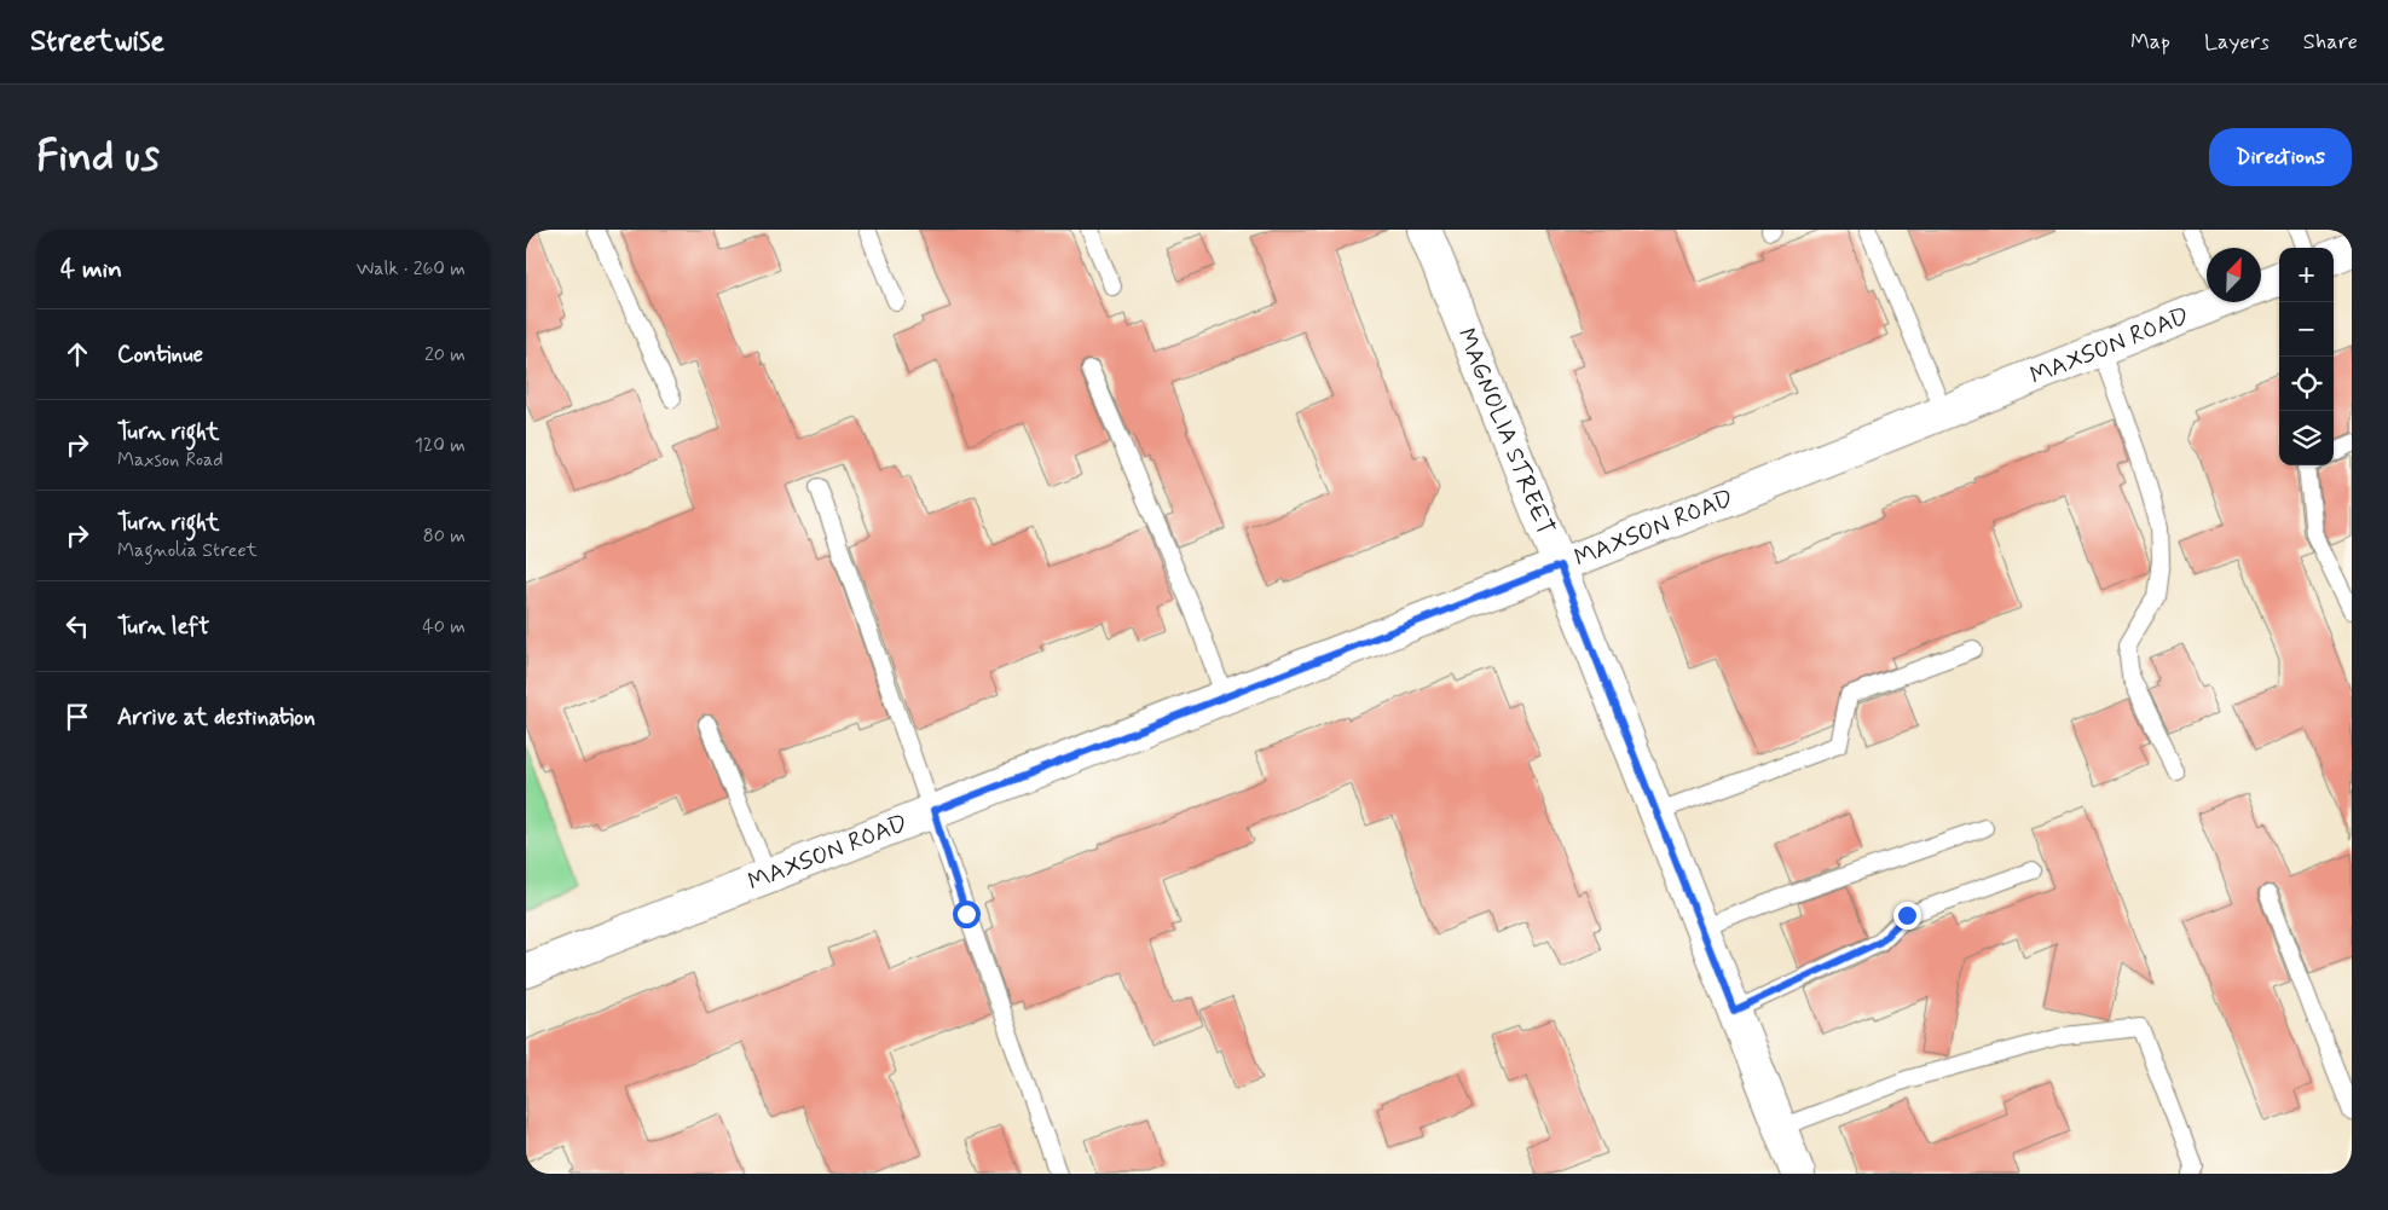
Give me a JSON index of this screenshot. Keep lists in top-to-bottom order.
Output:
{
  "streets": {
    "street": ["MAXSON ROAD", "MAGNOLIA STREET"]
  },
  "crossings": [
    ["MAXSON ROAD", "MAGNOLIA STREET"]
  ],
  "north": "top right",
  "page": {
    "header": "Streetwise",
    "nav": ["Map", "Layers", "Share"],
    "buttons": "Directions",
    "title": "Find us",
    "heading": ["4 min", "Walk · 260 m"],
    "map_buttons": ["+", "−"],
    "list": [
      ["Continue", "20 m"],
      ["Turn right", "Maxson Road", "120 m"],
      ["Turn right", "Magnolia Street", "80 m"],
      ["Turn left", "40 m"],
      "Arrive at destination"
    ]
  }
}
